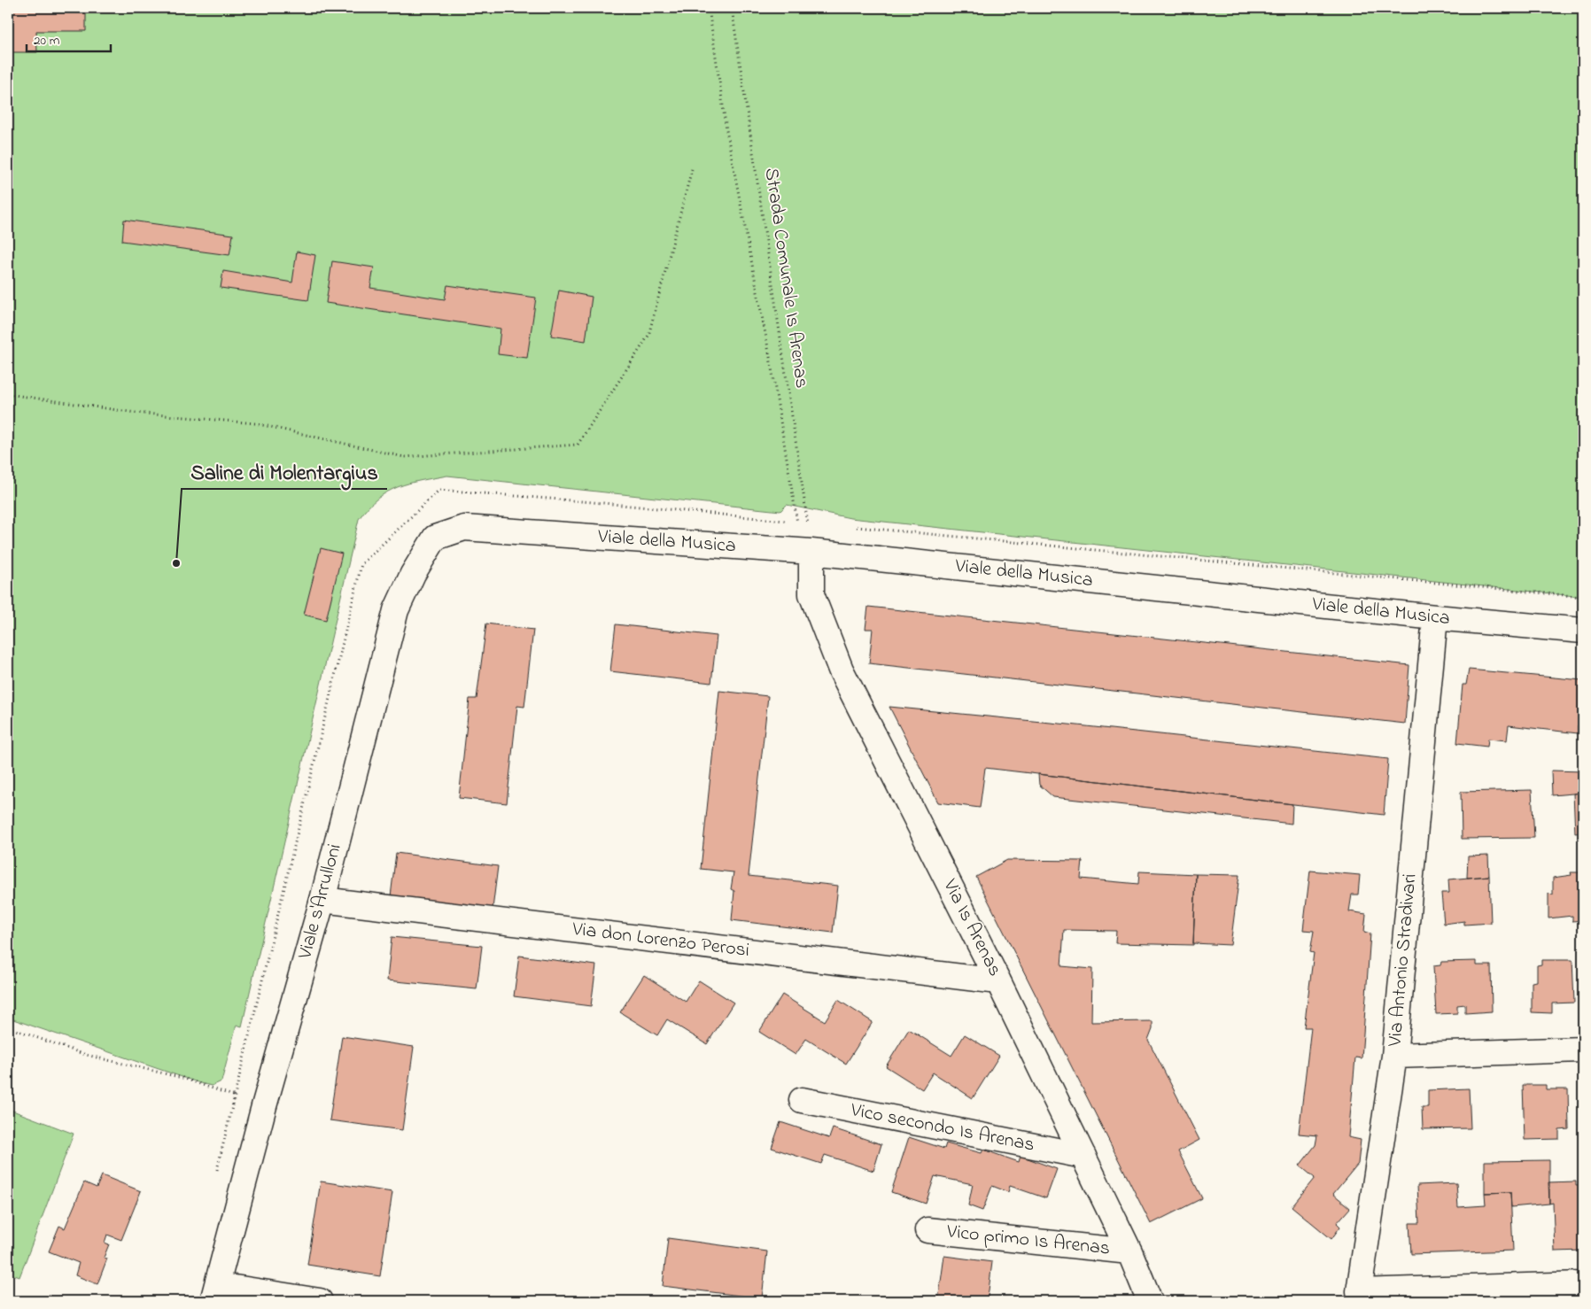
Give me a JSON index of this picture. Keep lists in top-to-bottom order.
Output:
{
  "streets": {
    "street": [
      "Viale della Musica",
      "Viale s'Arrulloni",
      "Via Is Arenas",
      "Via don Lorenzo Perosi",
      "Via Antonio Stradivari",
      "Vico secondo Is Arenas",
      "Vico primo Is Arenas"
    ],
    "path": ["Strada Comunale Is Arenas"]
  },
  "crossings": [
    ["Strada Comunale Is Arenas", "Viale della Musica"],
    ["Strada Comunale Is Arenas", "Via Is Arenas"],
    ["Viale della Musica", "Viale s'Arrulloni"],
    ["Viale della Musica", "Via Is Arenas"],
    ["Viale della Musica", "Via Antonio Stradivari"],
    ["Viale s'Arrulloni", "Via don Lorenzo Perosi"],
    ["Via Is Arenas", "Via don Lorenzo Perosi"],
    ["Via Is Arenas", "Vico secondo Is Arenas"],
    ["Via Is Arenas", "Vico primo Is Arenas"]
  ],
  "places": ["Saline di Molentargius"],
  "scale_bar": "20 m"
}
